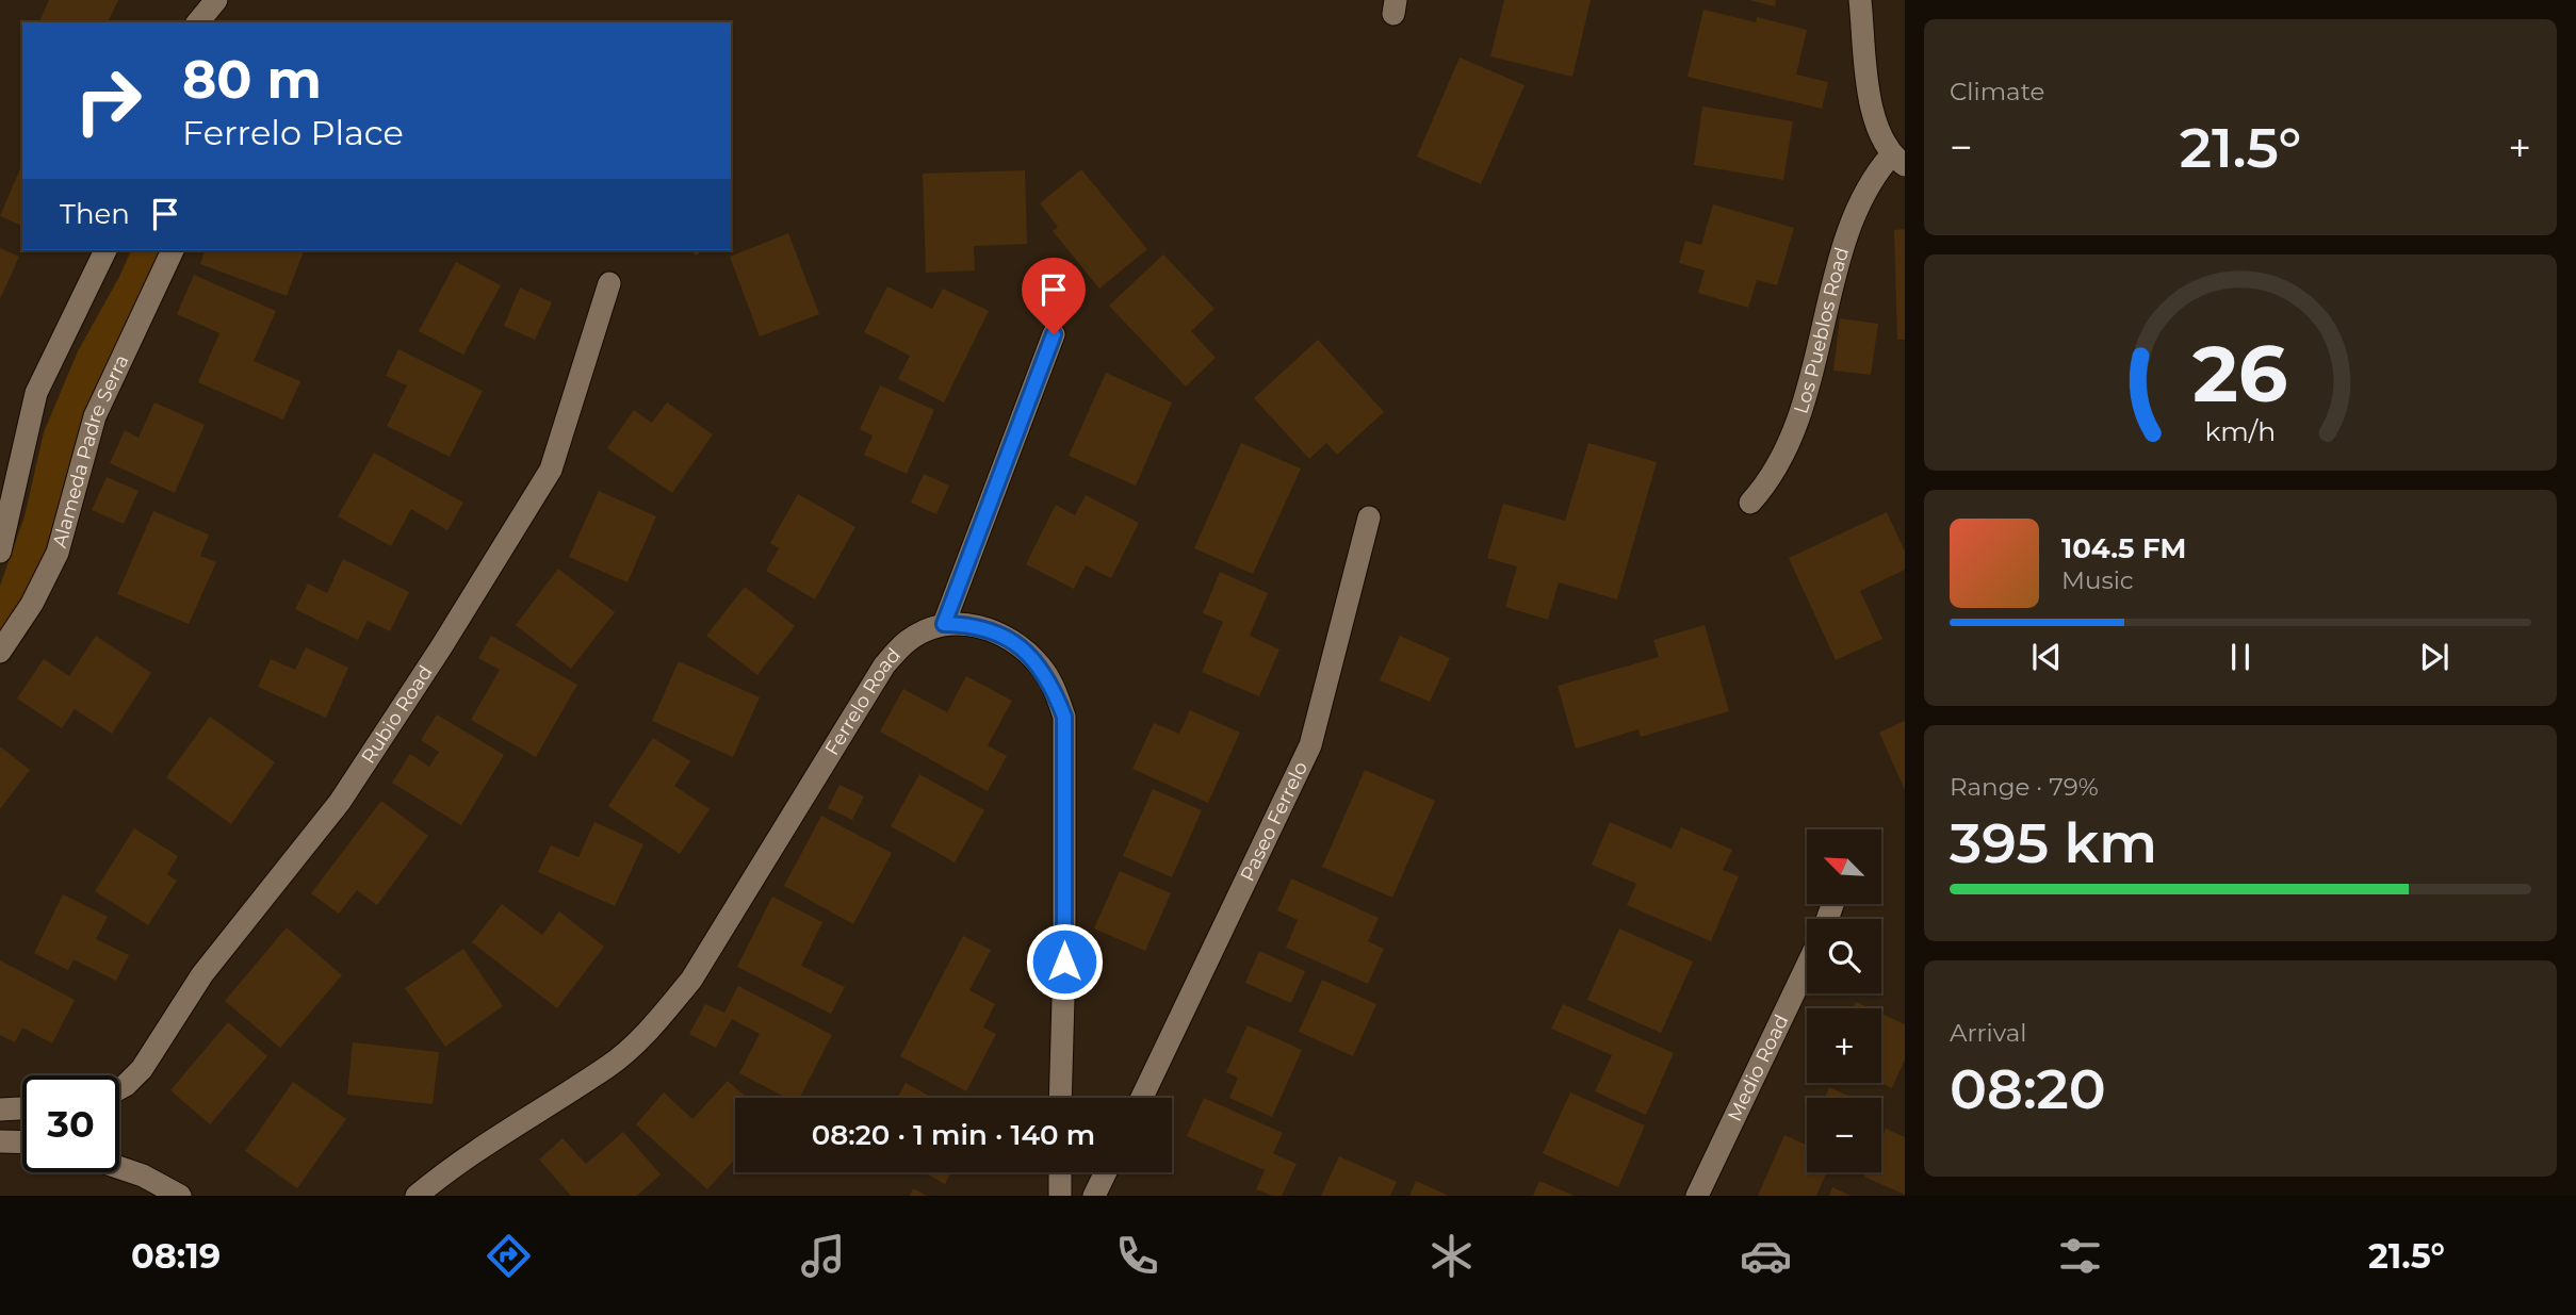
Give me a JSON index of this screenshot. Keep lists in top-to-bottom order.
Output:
{
  "streets": {
    "street": [
      "Los Pueblos Road",
      "Alameda Padre Serra",
      "Ferrelo Road",
      "Rubio Road",
      "Paseo Ferrelo",
      "Medio Road"
    ]
  },
  "north": "top left",
  "page": {
    "tile": [
      "Climate",
      ["Range · 79%", "395 km"],
      ["Arrival", "08:20"]
    ],
    "turn": ["80 m", "Ferrelo Place"],
    "heat": ["−", "21.5°", "+"],
    "then": "Then",
    "song": ["104.5 FM", "Music"],
    "map_buttons": ["+", "−"],
    "limit": "30",
    "trip": "08:20 · 1 min · 140 m",
    "tabs": ["08:19", "21.5°"],
    "gauge": ["26", "km/h"]
  }
}
